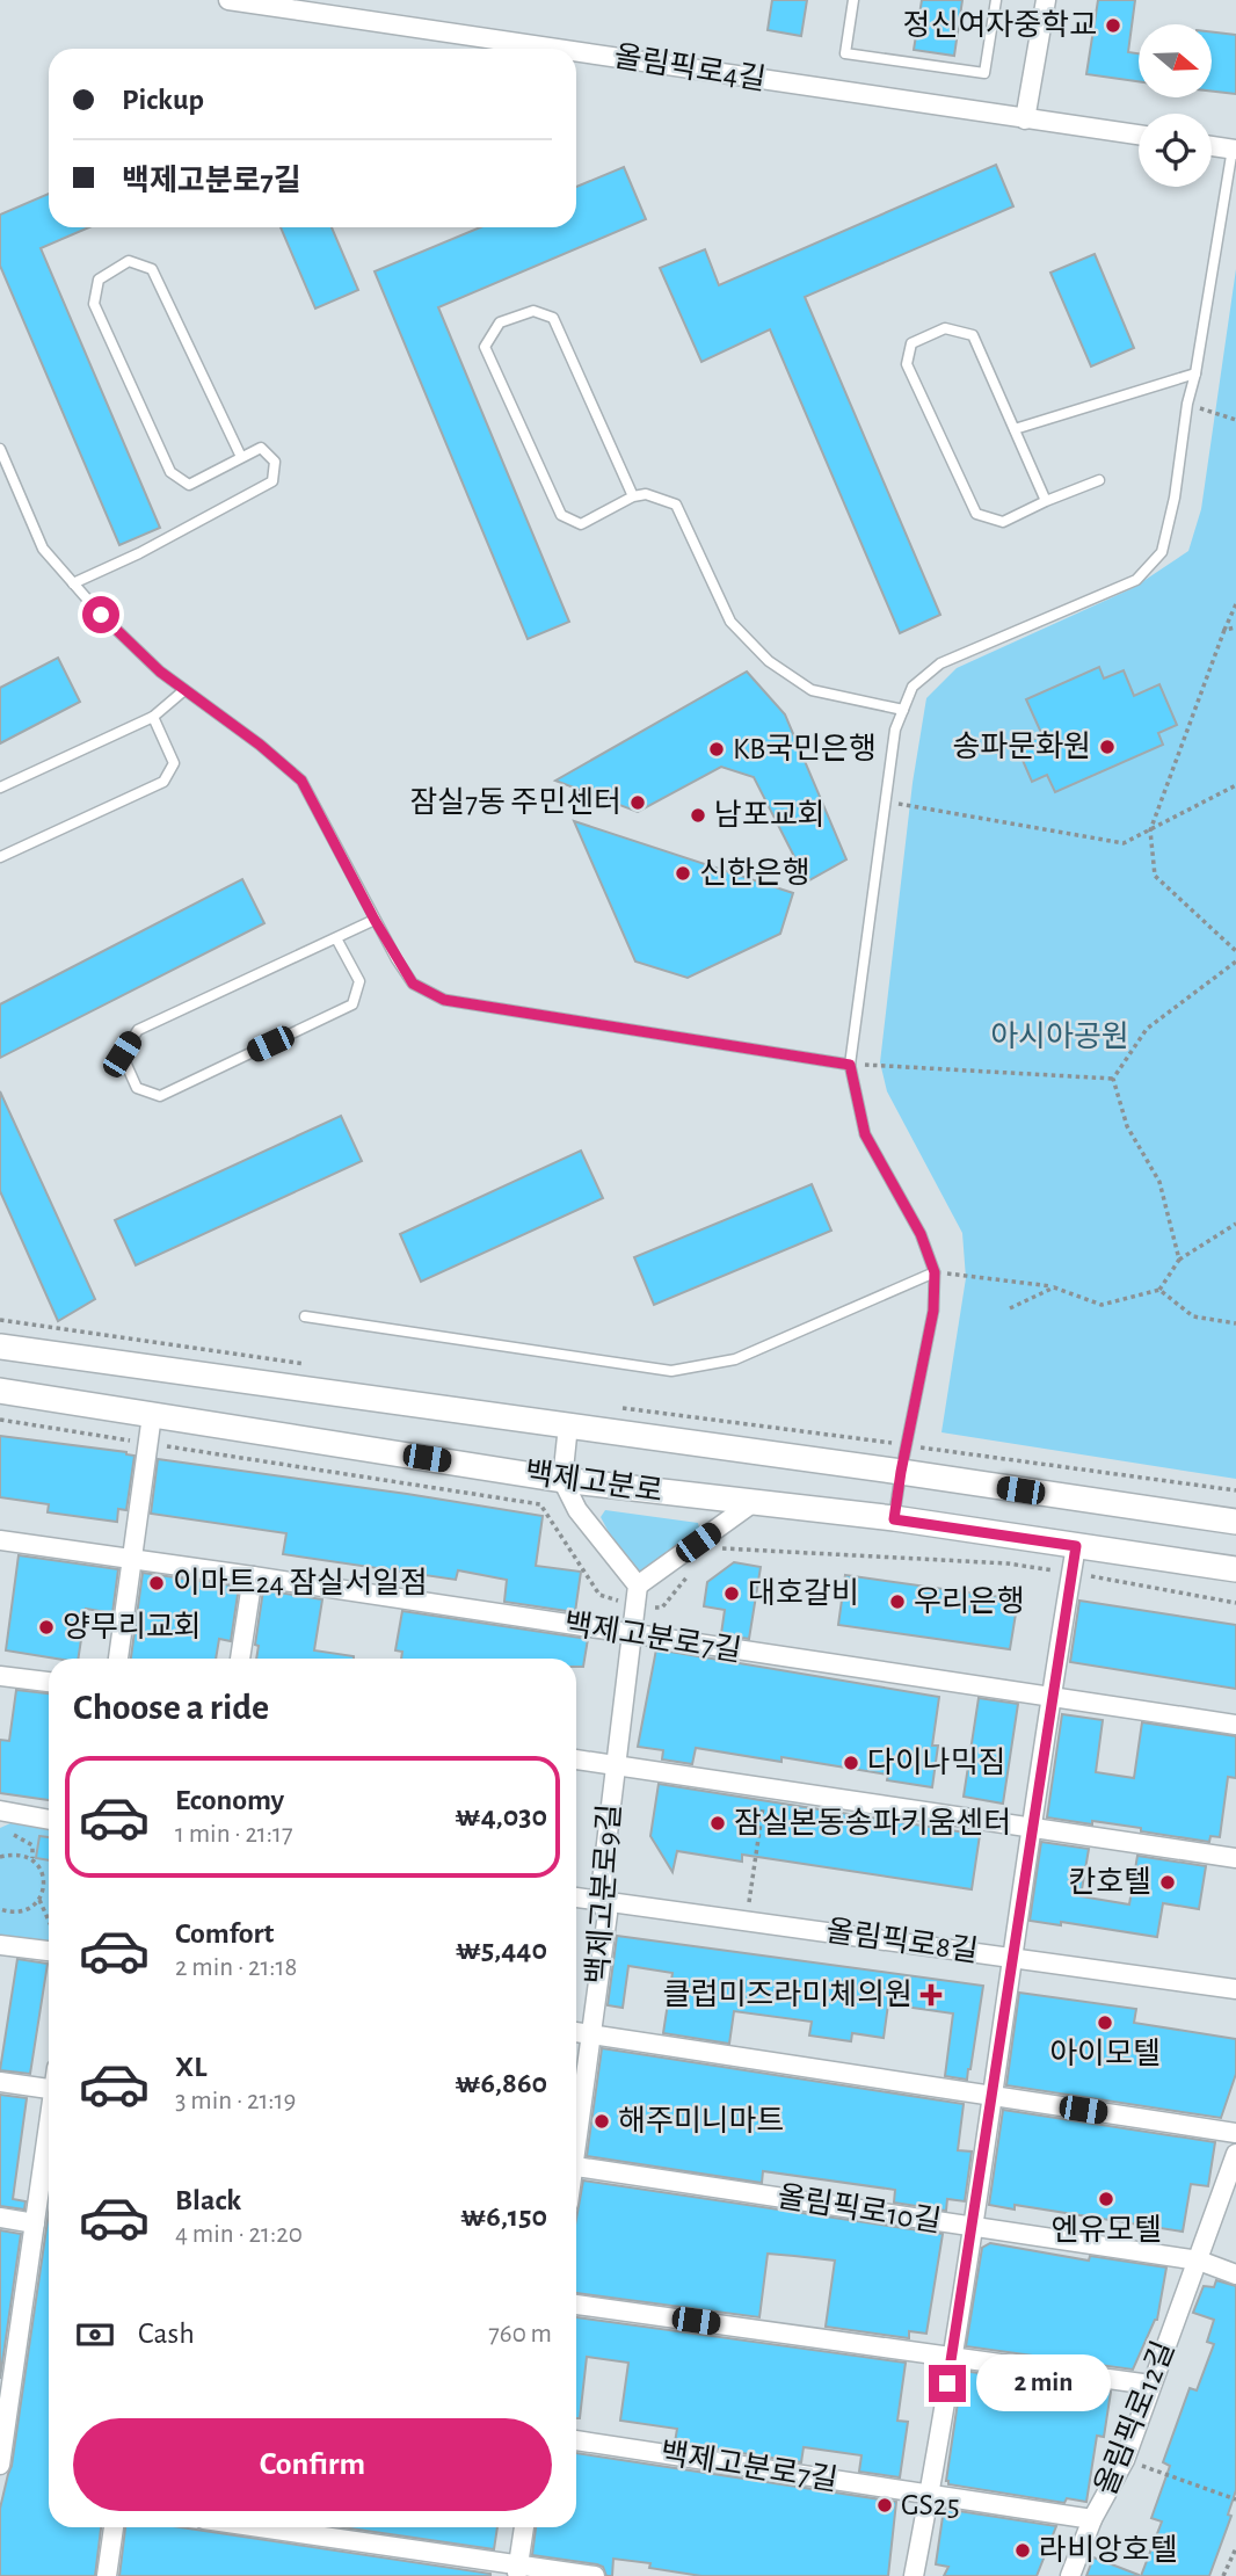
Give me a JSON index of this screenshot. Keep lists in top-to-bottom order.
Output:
{
  "streets": {
    "main road": ["백제고분로"],
    "street": [
      "올림픽로4길",
      "백제고분로7길",
      "백제고분로9길",
      "올림픽로8길",
      "올림픽로10길",
      "올림픽로12길"
    ]
  },
  "crossings": [
    ["백제고분로7길", "백제고분로9길"],
    ["백제고분로7길", "올림픽로12길"],
    ["백제고분로9길", "올림픽로8길"],
    ["올림픽로10길", "올림픽로12길"]
  ],
  "parks": ["아시아공원"],
  "places": {
    "other": [
      "정신여자중학교",
      "송파문화원",
      "KB국민은행",
      "잠실7동 주민센터",
      "남포교회",
      "신한은행",
      "이마트24 잠실서일점",
      "대호갈비",
      "우리은행",
      "양무리교회",
      "다이나믹짐",
      "잠실본동송파키움센터",
      "칸호텔",
      "아이모텔",
      "해주미니마트",
      "엔유모텔",
      "GS25",
      "라비앙호텔"
    ],
    "health": ["클럽미즈라미체의원"]
  },
  "north": "right",
  "page": {
    "banner": ["Pickup", "백제고분로7길"],
    "heading": "Choose a ride",
    "list": [
      {
        "name": "Economy",
        "note": "1 min · 21:17",
        "value": "₩4,030"
      },
      {
        "name": "Comfort",
        "note": "2 min · 21:18",
        "value": "₩5,440"
      },
      {
        "name": "XL",
        "note": "3 min · 21:19",
        "value": "₩6,860"
      },
      {
        "name": "Black",
        "note": "4 min · 21:20",
        "value": "₩6,150"
      }
    ],
    "pay": ["Cash", "760 m"],
    "bubble": "2 min",
    "buttons": "Confirm"
  }
}
